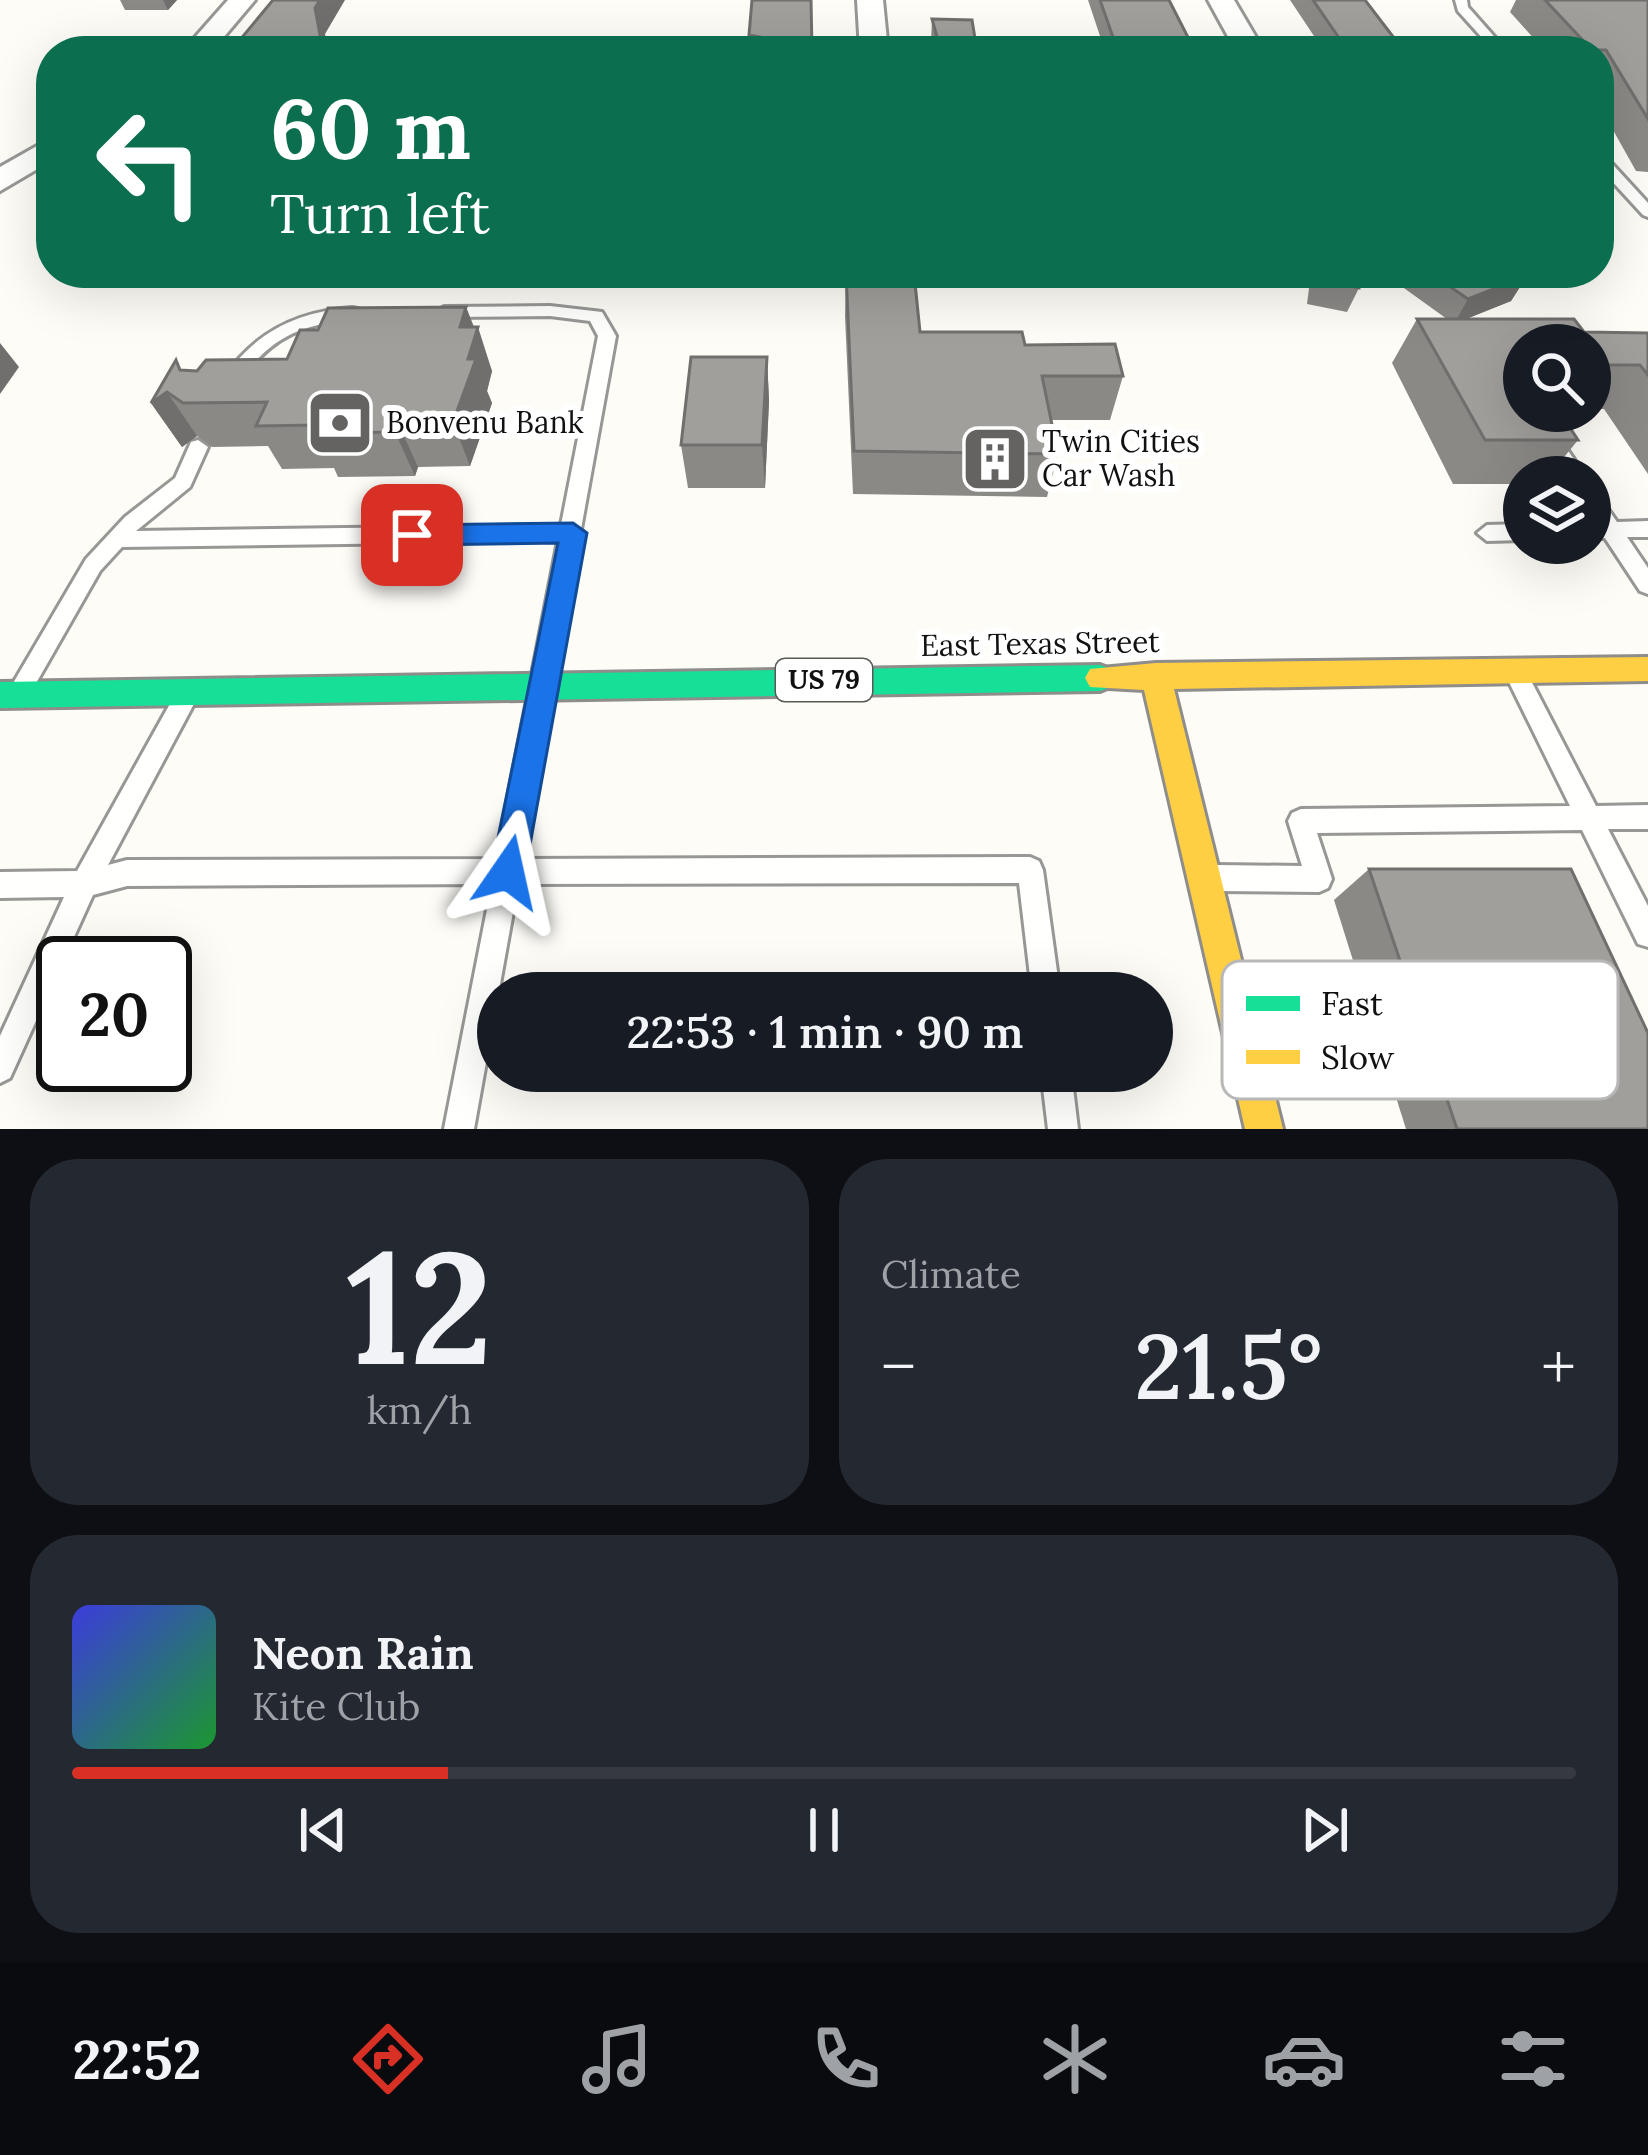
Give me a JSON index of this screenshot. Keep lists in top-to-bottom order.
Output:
{
  "streets": {
    "main road": ["East Texas Street", "US 79"]
  },
  "places": {
    "bank": ["Bonvenu Bank"],
    "building": ["Twin Cities Car Wash"]
  },
  "legend": ["Fast", "Slow"],
  "page": {
    "turn": ["60 m", "Turn left"],
    "limit": "20",
    "trip": "22:53 · 1 min · 90 m",
    "tile": [
      ["12", "km/h"],
      "Climate"
    ],
    "heat": ["−", "21.5°", "+"],
    "song": ["Neon Rain", "Kite Club"],
    "tabs": "22:52"
  }
}
